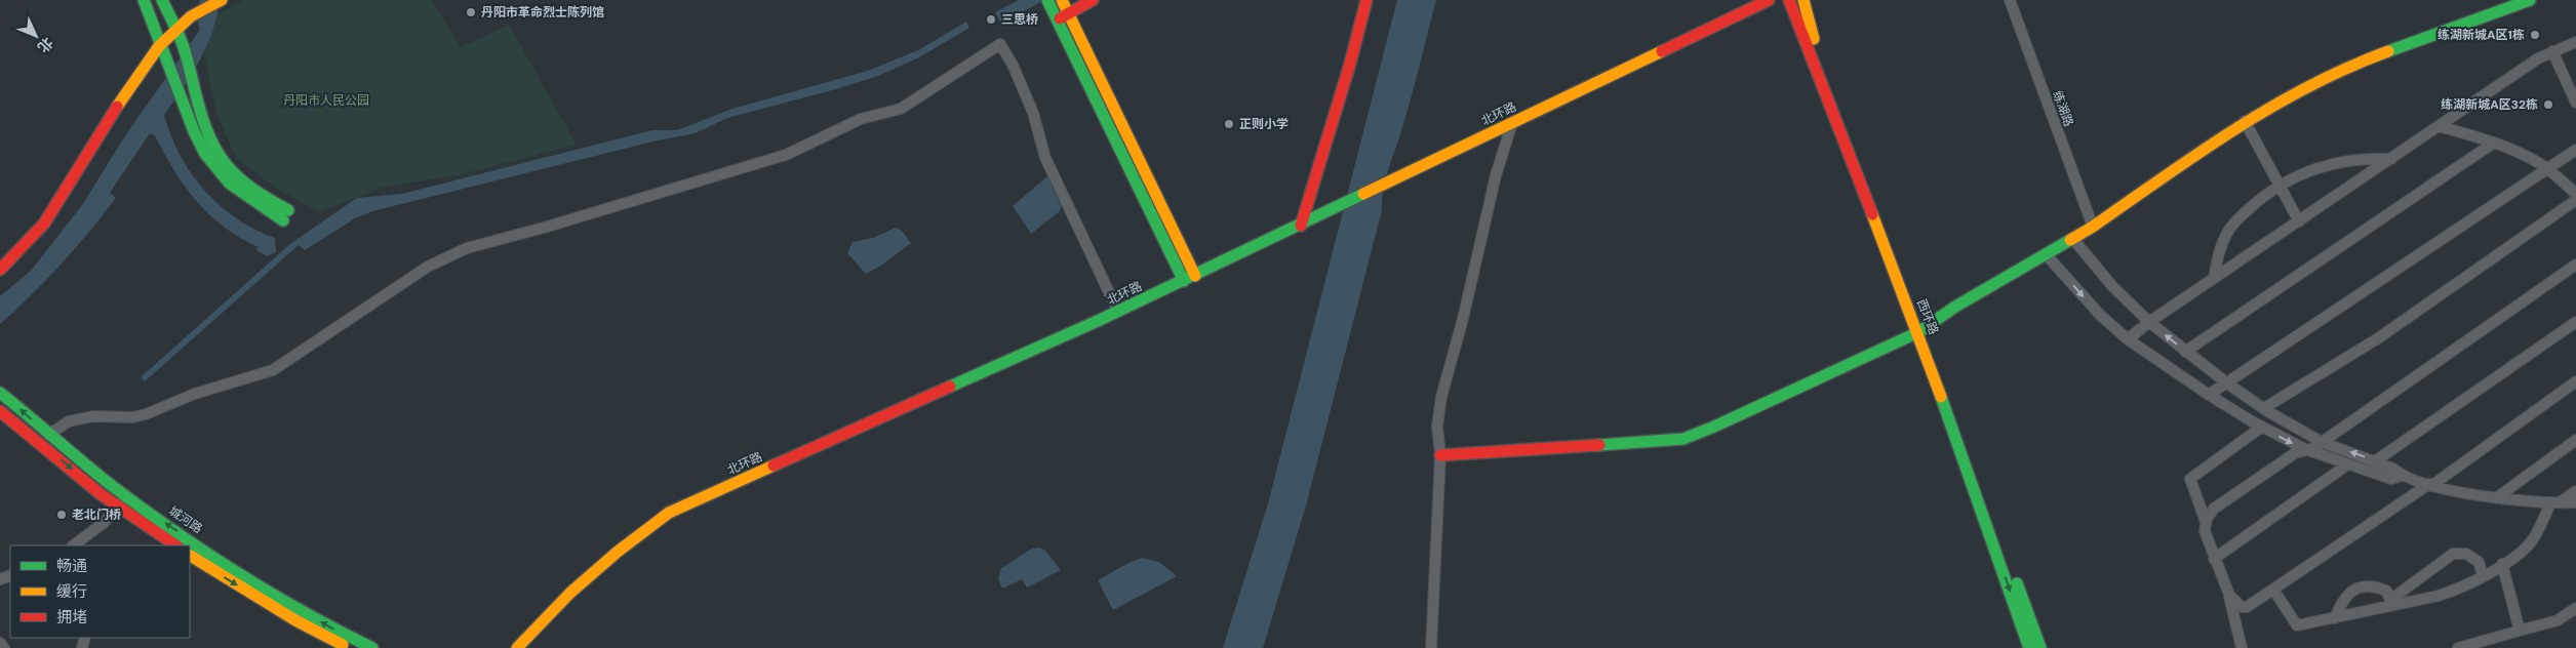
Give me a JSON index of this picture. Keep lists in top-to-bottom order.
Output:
{
  "streets": {
    "street": [
      "练湖路",
      "北环路",
      "西环路",
      "城河路"
    ]
  },
  "parks": ["丹阳市人民公园"],
  "places": [
    "丹阳市革命烈士陈列馆",
    "三思桥",
    "练湖新城A区1栋",
    "练湖新城A区32栋",
    "正则小学",
    "老北门桥"
  ],
  "legend": ["畅通", "缓行", "拥堵"],
  "north": "bottom right"
}
